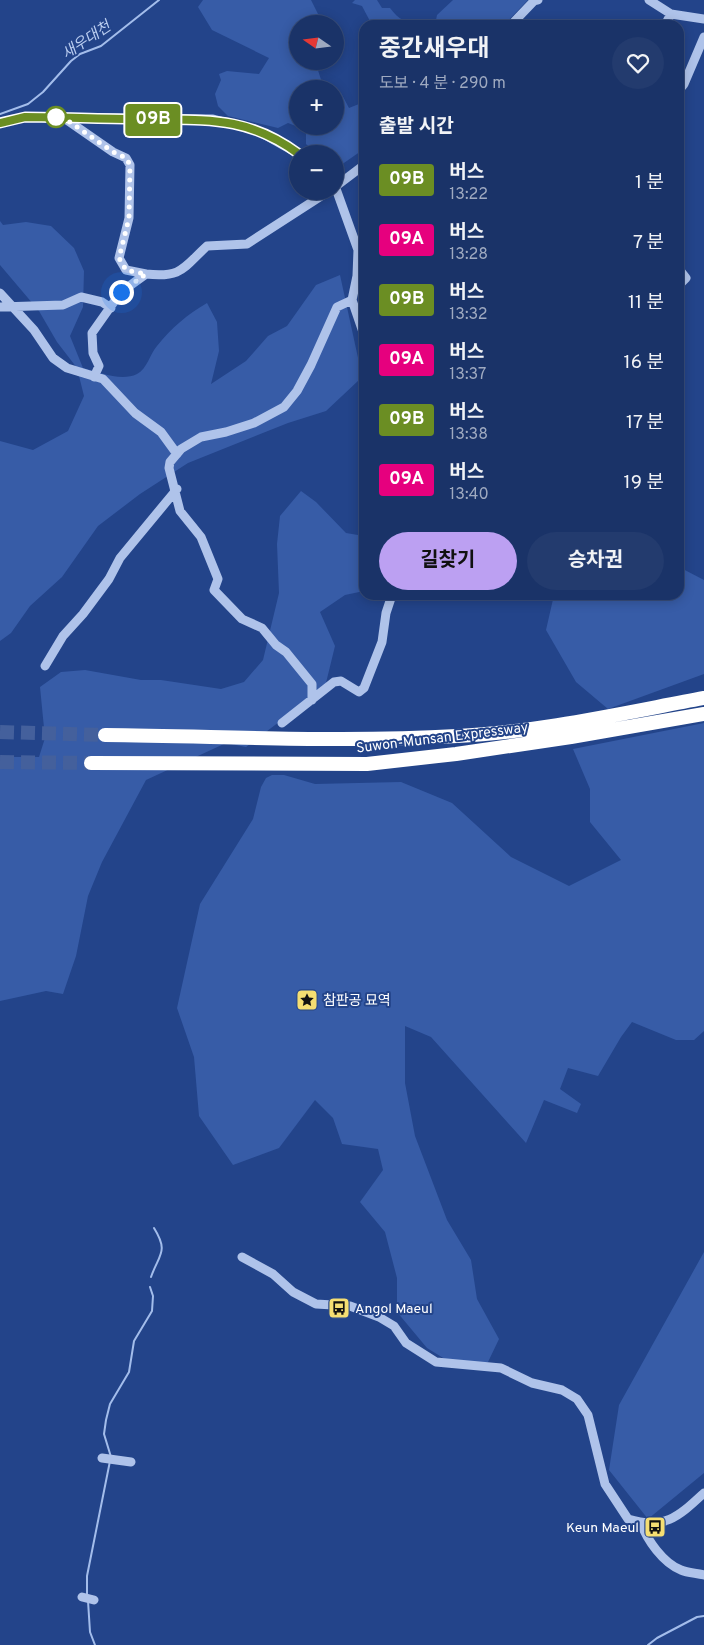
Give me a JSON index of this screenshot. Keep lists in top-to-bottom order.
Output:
{
  "streets": {
    "highway": ["Suwon-Munsan Expressway"]
  },
  "water": ["새우대천"],
  "places": {
    "place": ["참판공 묘역"],
    "bus stop": ["Angol Maeul", "Keun Maeul"]
  },
  "lines": ["bus line 09B"],
  "north": "left",
  "page": {
    "on_map": "09B",
    "map_buttons": ["+", "−"],
    "heading": [
      ["중간새우대", "도보 · 4 분 · 290 m"],
      "출발 시간"
    ],
    "list": [
      {
        "mark": "09B",
        "name": "버스",
        "note": "13:22",
        "value": "1 분"
      },
      {
        "mark": "09A",
        "name": "버스",
        "note": "13:28",
        "value": "7 분"
      },
      {
        "mark": "09B",
        "name": "버스",
        "note": "13:32",
        "value": "11 분"
      },
      {
        "mark": "09A",
        "name": "버스",
        "note": "13:37",
        "value": "16 분"
      },
      {
        "mark": "09B",
        "name": "버스",
        "note": "13:38",
        "value": "17 분"
      },
      {
        "mark": "09A",
        "name": "버스",
        "note": "13:40",
        "value": "19 분"
      }
    ],
    "buttons": ["길찾기", "승차권"]
  }
}
